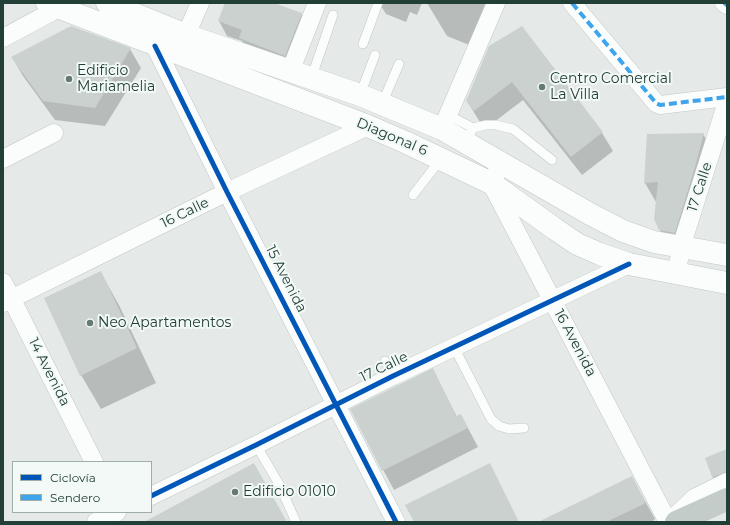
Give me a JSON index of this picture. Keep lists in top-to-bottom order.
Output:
{
  "streets": {
    "main road": ["Diagonal 6"],
    "street": [
      "17 Calle",
      "16 Calle",
      "15 Avenida",
      "16 Avenida",
      "14 Avenida"
    ]
  },
  "crossings": [
    ["Diagonal 6", "17 Calle"],
    ["Diagonal 6", "16 Calle"],
    ["Diagonal 6", "15 Avenida"],
    ["Diagonal 6", "16 Avenida"],
    ["17 Calle", "15 Avenida"],
    ["17 Calle", "16 Avenida"],
    ["16 Calle", "15 Avenida"],
    ["16 Calle", "14 Avenida"]
  ],
  "places": [
    "Edificio Mariamelia",
    "Centro Comercial La Villa",
    "Neo Apartamentos",
    "Edificio 01010"
  ],
  "legend": ["Ciclovía", "Sendero"]
}
